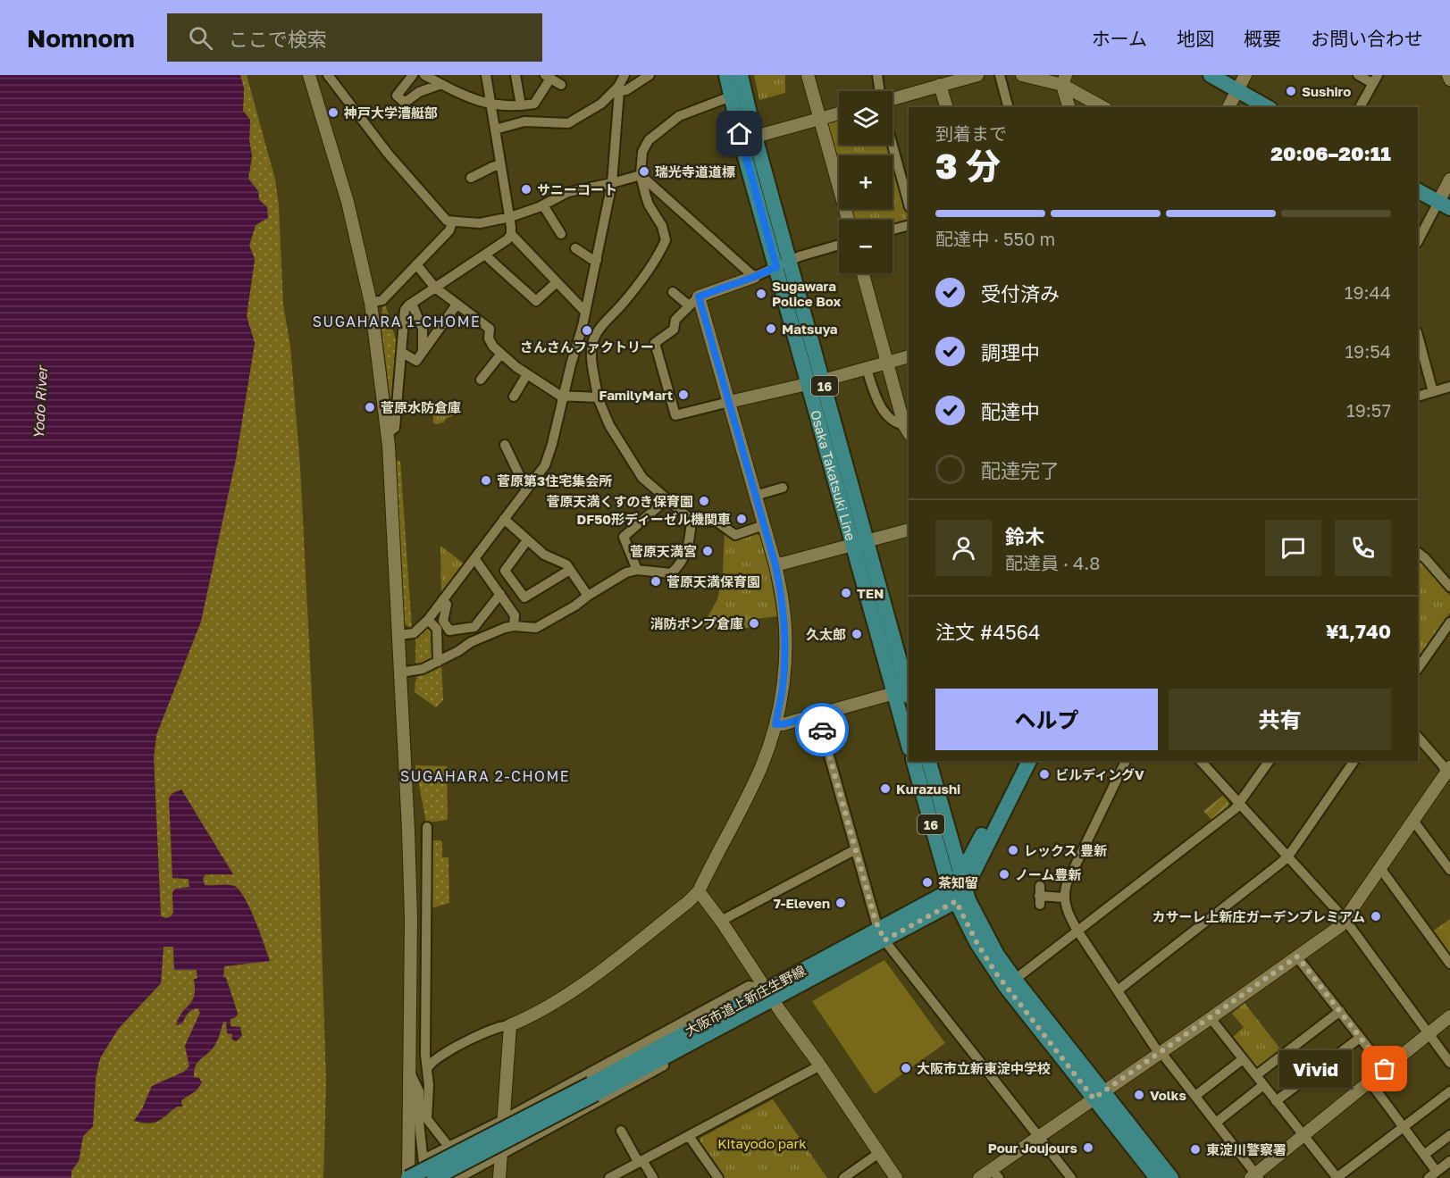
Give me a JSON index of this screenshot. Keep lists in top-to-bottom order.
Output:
{
  "streets": {
    "main road": ["16", "Osaka Takatsuki Line", "大阪市道上新庄生野線"]
  },
  "crossings": [
    ["16", "大阪市道上新庄生野線"]
  ],
  "districts": ["SUGAHARA 1-CHOME", "SUGAHARA 2-CHOME"],
  "water": ["Yodo River"],
  "parks": ["Kitayodo park"],
  "places": [
    "Sushiro",
    "神戸大学漕艇部",
    "瑞光寺道道標",
    "サニーコート",
    "Sugawara Police Box",
    "Matsuya",
    "さんさんファクトリー",
    "FamilyMart",
    "菅原水防倉庫",
    "菅原第3住宅集会所",
    "菅原天満くすのき保育園",
    "DF50形ディーゼル機関車",
    "菅原天満宮",
    "菅原天満保育園",
    "TEN",
    "消防ポンプ倉庫",
    "久太郎",
    "ビルディングV",
    "Kurazushi",
    "レックス 豊新",
    "ノーム豊新",
    "茶知留",
    "7-Eleven",
    "カサーレ上新庄ガーデンプレミアム",
    "大阪市立新東淀中学校",
    "Vivid",
    "Volks",
    "Pour Joujours",
    "東淀川警察署"
  ],
  "page": {
    "header": "Nomnom",
    "search": "ここで検索",
    "nav": [
      "ホーム",
      "地図",
      "概要",
      "お問い合わせ"
    ],
    "map_buttons": ["+", "−"],
    "heading": ["3 分", "到着まで", "20:06–20:11"],
    "panel": [
      "鈴木",
      "配達員 · 4.8",
      "注文 #4564",
      "¥1,740"
    ],
    "bar": "配達中 · 550 m",
    "list": [
      ["受付済み", "19:44"],
      ["調理中", "19:54"],
      ["配達中", "19:57"],
      "配達完了"
    ],
    "buttons": ["ヘルプ", "共有"],
    "bubble": "Vivid"
  }
}
